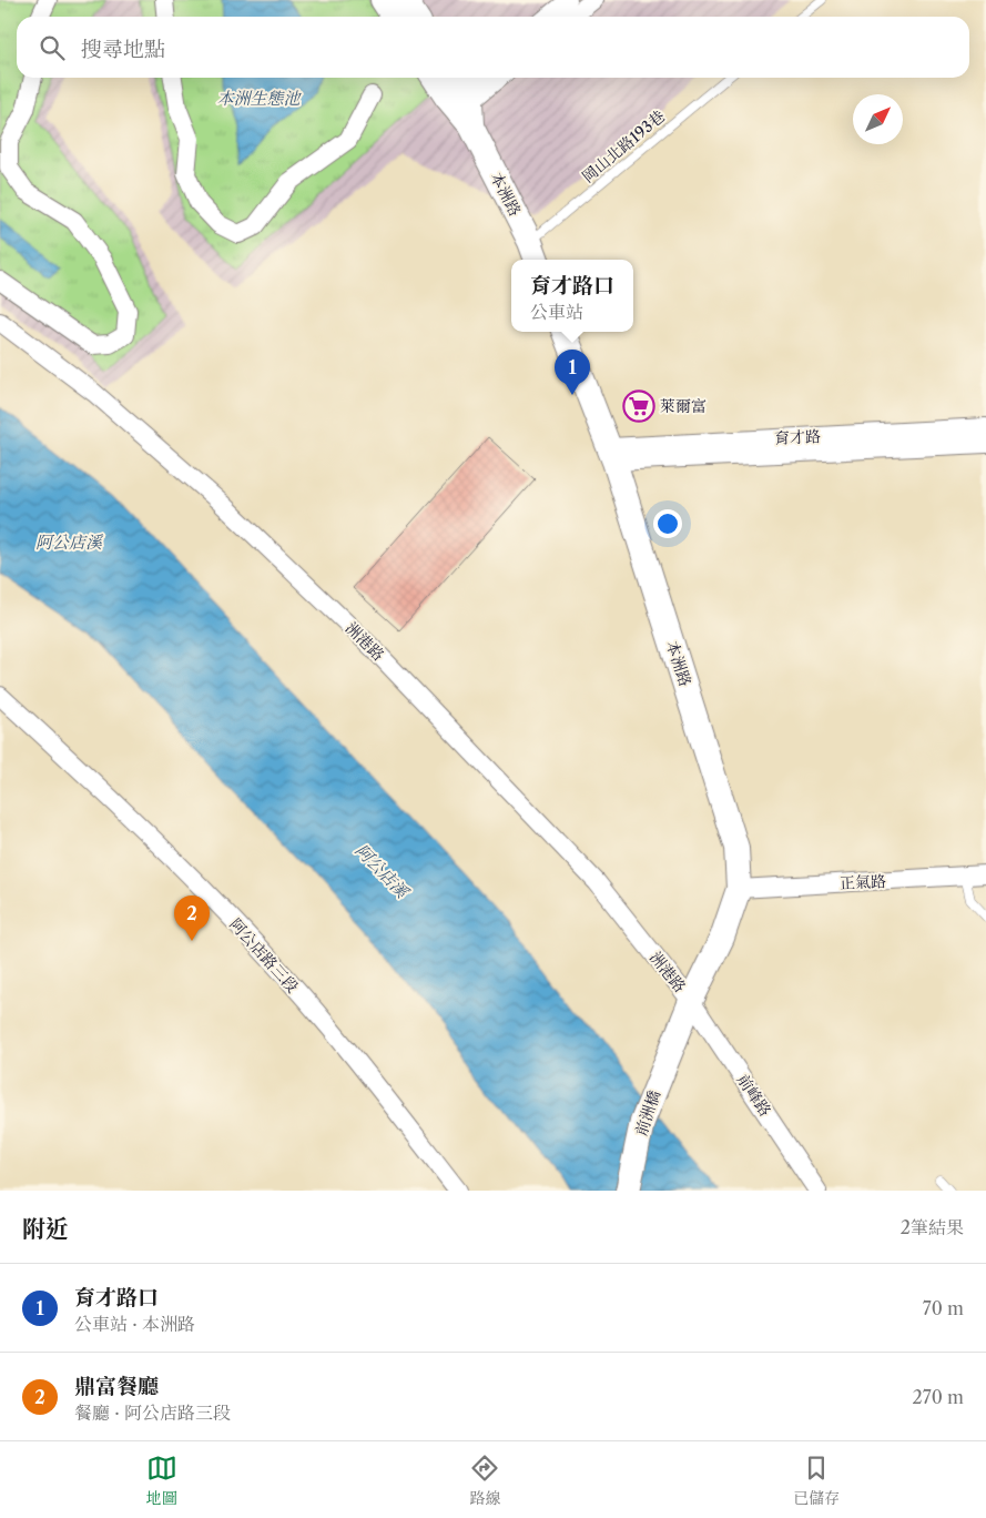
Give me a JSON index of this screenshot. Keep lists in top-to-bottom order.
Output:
{
  "streets": {
    "main road": ["本洲路", "前洲橋"],
    "street": [
      "育才路",
      "洲港路",
      "正氣路",
      "阿公店路三段",
      "前峰路"
    ],
    "lane": ["岡山北路193巷"]
  },
  "crossings": [
    ["岡山北路193巷", "本洲路"],
    ["本洲路", "育才路"],
    ["本洲路", "洲港路"],
    ["本洲路", "正氣路"],
    ["本洲路", "前峰路"],
    ["本洲路", "前洲橋"],
    ["洲港路", "前峰路"],
    ["洲港路", "前洲橋"],
    ["前峰路", "前洲橋"]
  ],
  "water": ["本洲生態池", "阿公店溪"],
  "places": {
    "supermarket": ["萊爾富"]
  },
  "north": "top right",
  "page": {
    "search": "搜尋地點",
    "popup": ["育才路口", "公車站"],
    "pins": ["1", "2"],
    "heading": ["附近", "2筆結果"],
    "list": [
      {
        "mark": "1",
        "name": "育才路口",
        "note": "公車站 · 本洲路",
        "value": "70 m"
      },
      {
        "mark": "2",
        "name": "鼎富餐廳",
        "note": "餐廳 · 阿公店路三段",
        "value": "270 m"
      }
    ],
    "nav": ["地圖", "路線", "已儲存"]
  }
}
